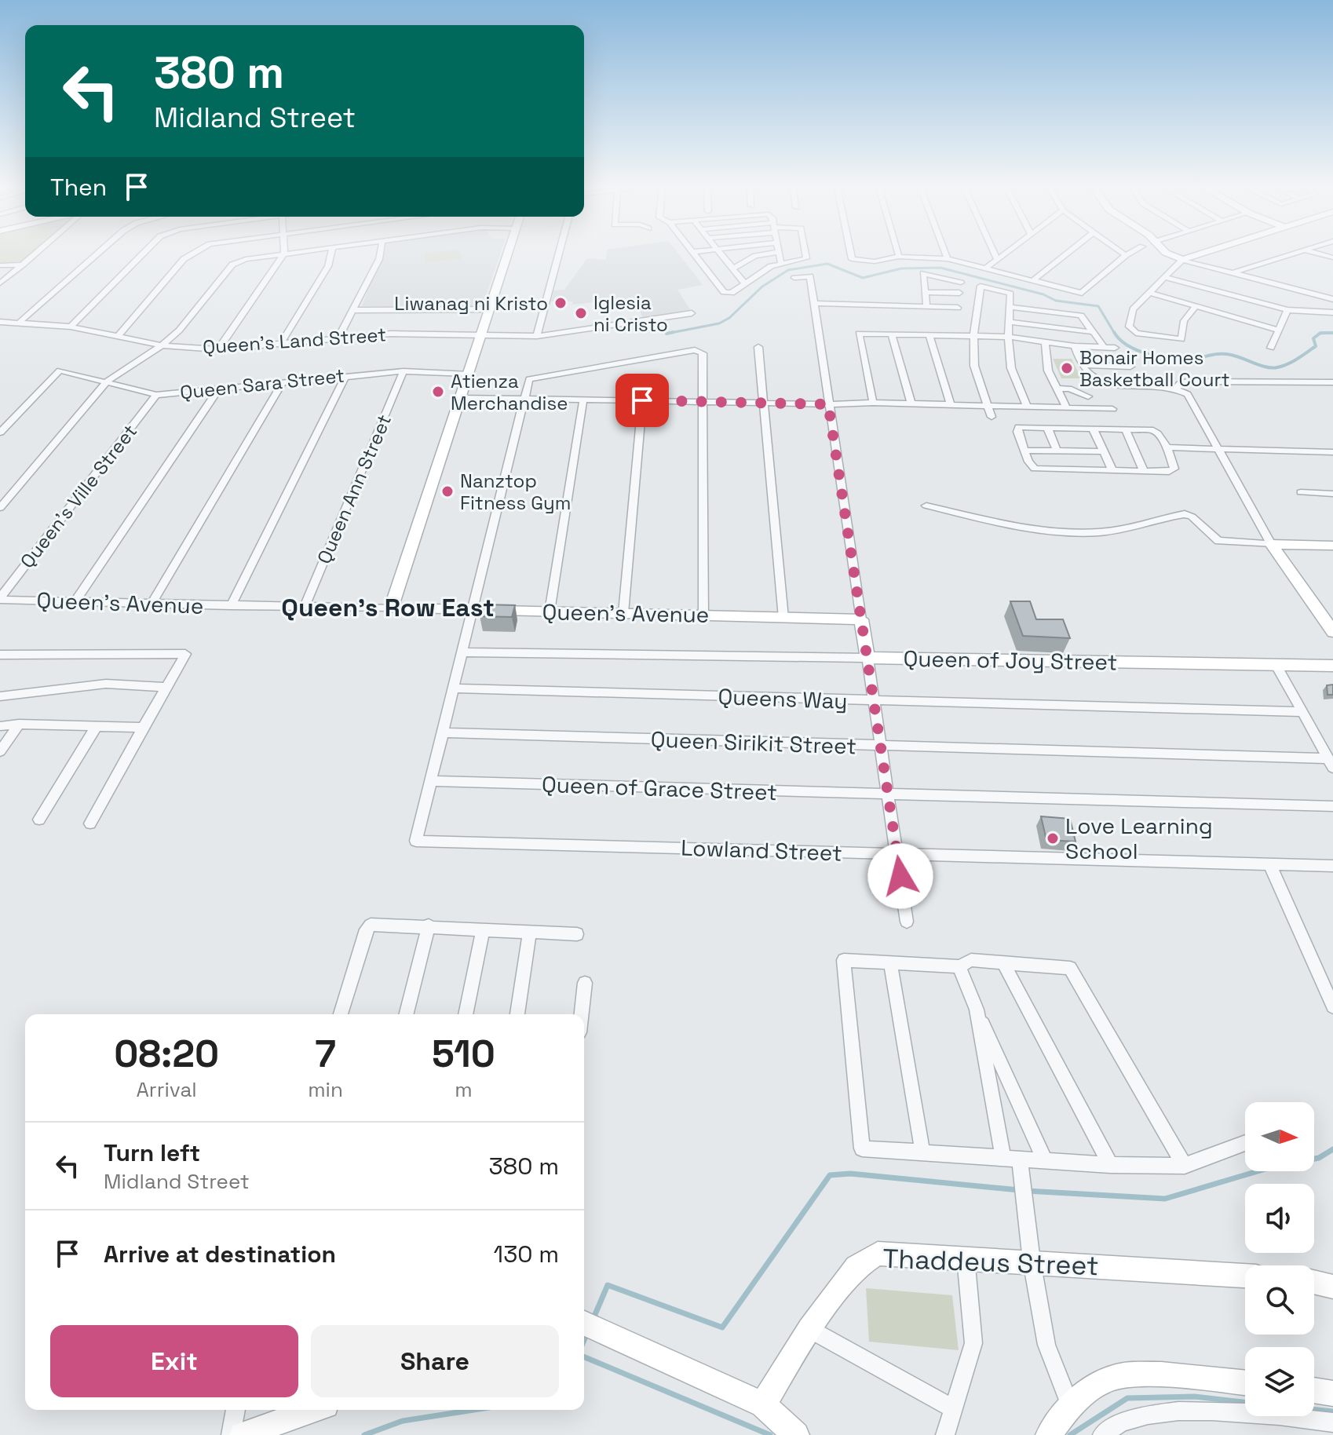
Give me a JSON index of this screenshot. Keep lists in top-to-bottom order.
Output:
{
  "streets": {
    "street": [
      "Queen's Land Street",
      "Queen Sara Street",
      "Queen Ann Street",
      "Queen's Ville Street",
      "Queen's Avenue",
      "Queen of Joy Street",
      "Queens Way",
      "Queen Sirikit Street",
      "Queen of Grace Street",
      "Lowland Street",
      "Thaddeus Street"
    ]
  },
  "crossings": [
    ["Queen Sara Street", "Queen Ann Street"],
    ["Queen Sara Street", "Queen's Ville Street"],
    ["Queen Ann Street", "Queen's Avenue"],
    ["Queen's Ville Street", "Queen's Avenue"],
    ["Queen of Grace Street", "Lowland Street"]
  ],
  "districts": ["Queen's Row East"],
  "places": [
    "Liwanag ni Kristo",
    "Iglesia ni Cristo",
    "Bonair Homes Basketball Court",
    "Atienza Merchandise",
    "Nanztop Fitness Gym",
    "Love Learning School"
  ],
  "north": "right",
  "page": {
    "turn": ["380 m", "Midland Street"],
    "then": "Then",
    "eta": [
      "08:20",
      "Arrival",
      "7",
      "min",
      "510",
      "m"
    ],
    "list": [
      {
        "name": "Turn left",
        "note": "Midland Street",
        "value": "380 m"
      },
      {
        "name": "Arrive at destination",
        "value": "130 m"
      }
    ],
    "buttons": ["Exit", "Share"]
  }
}
